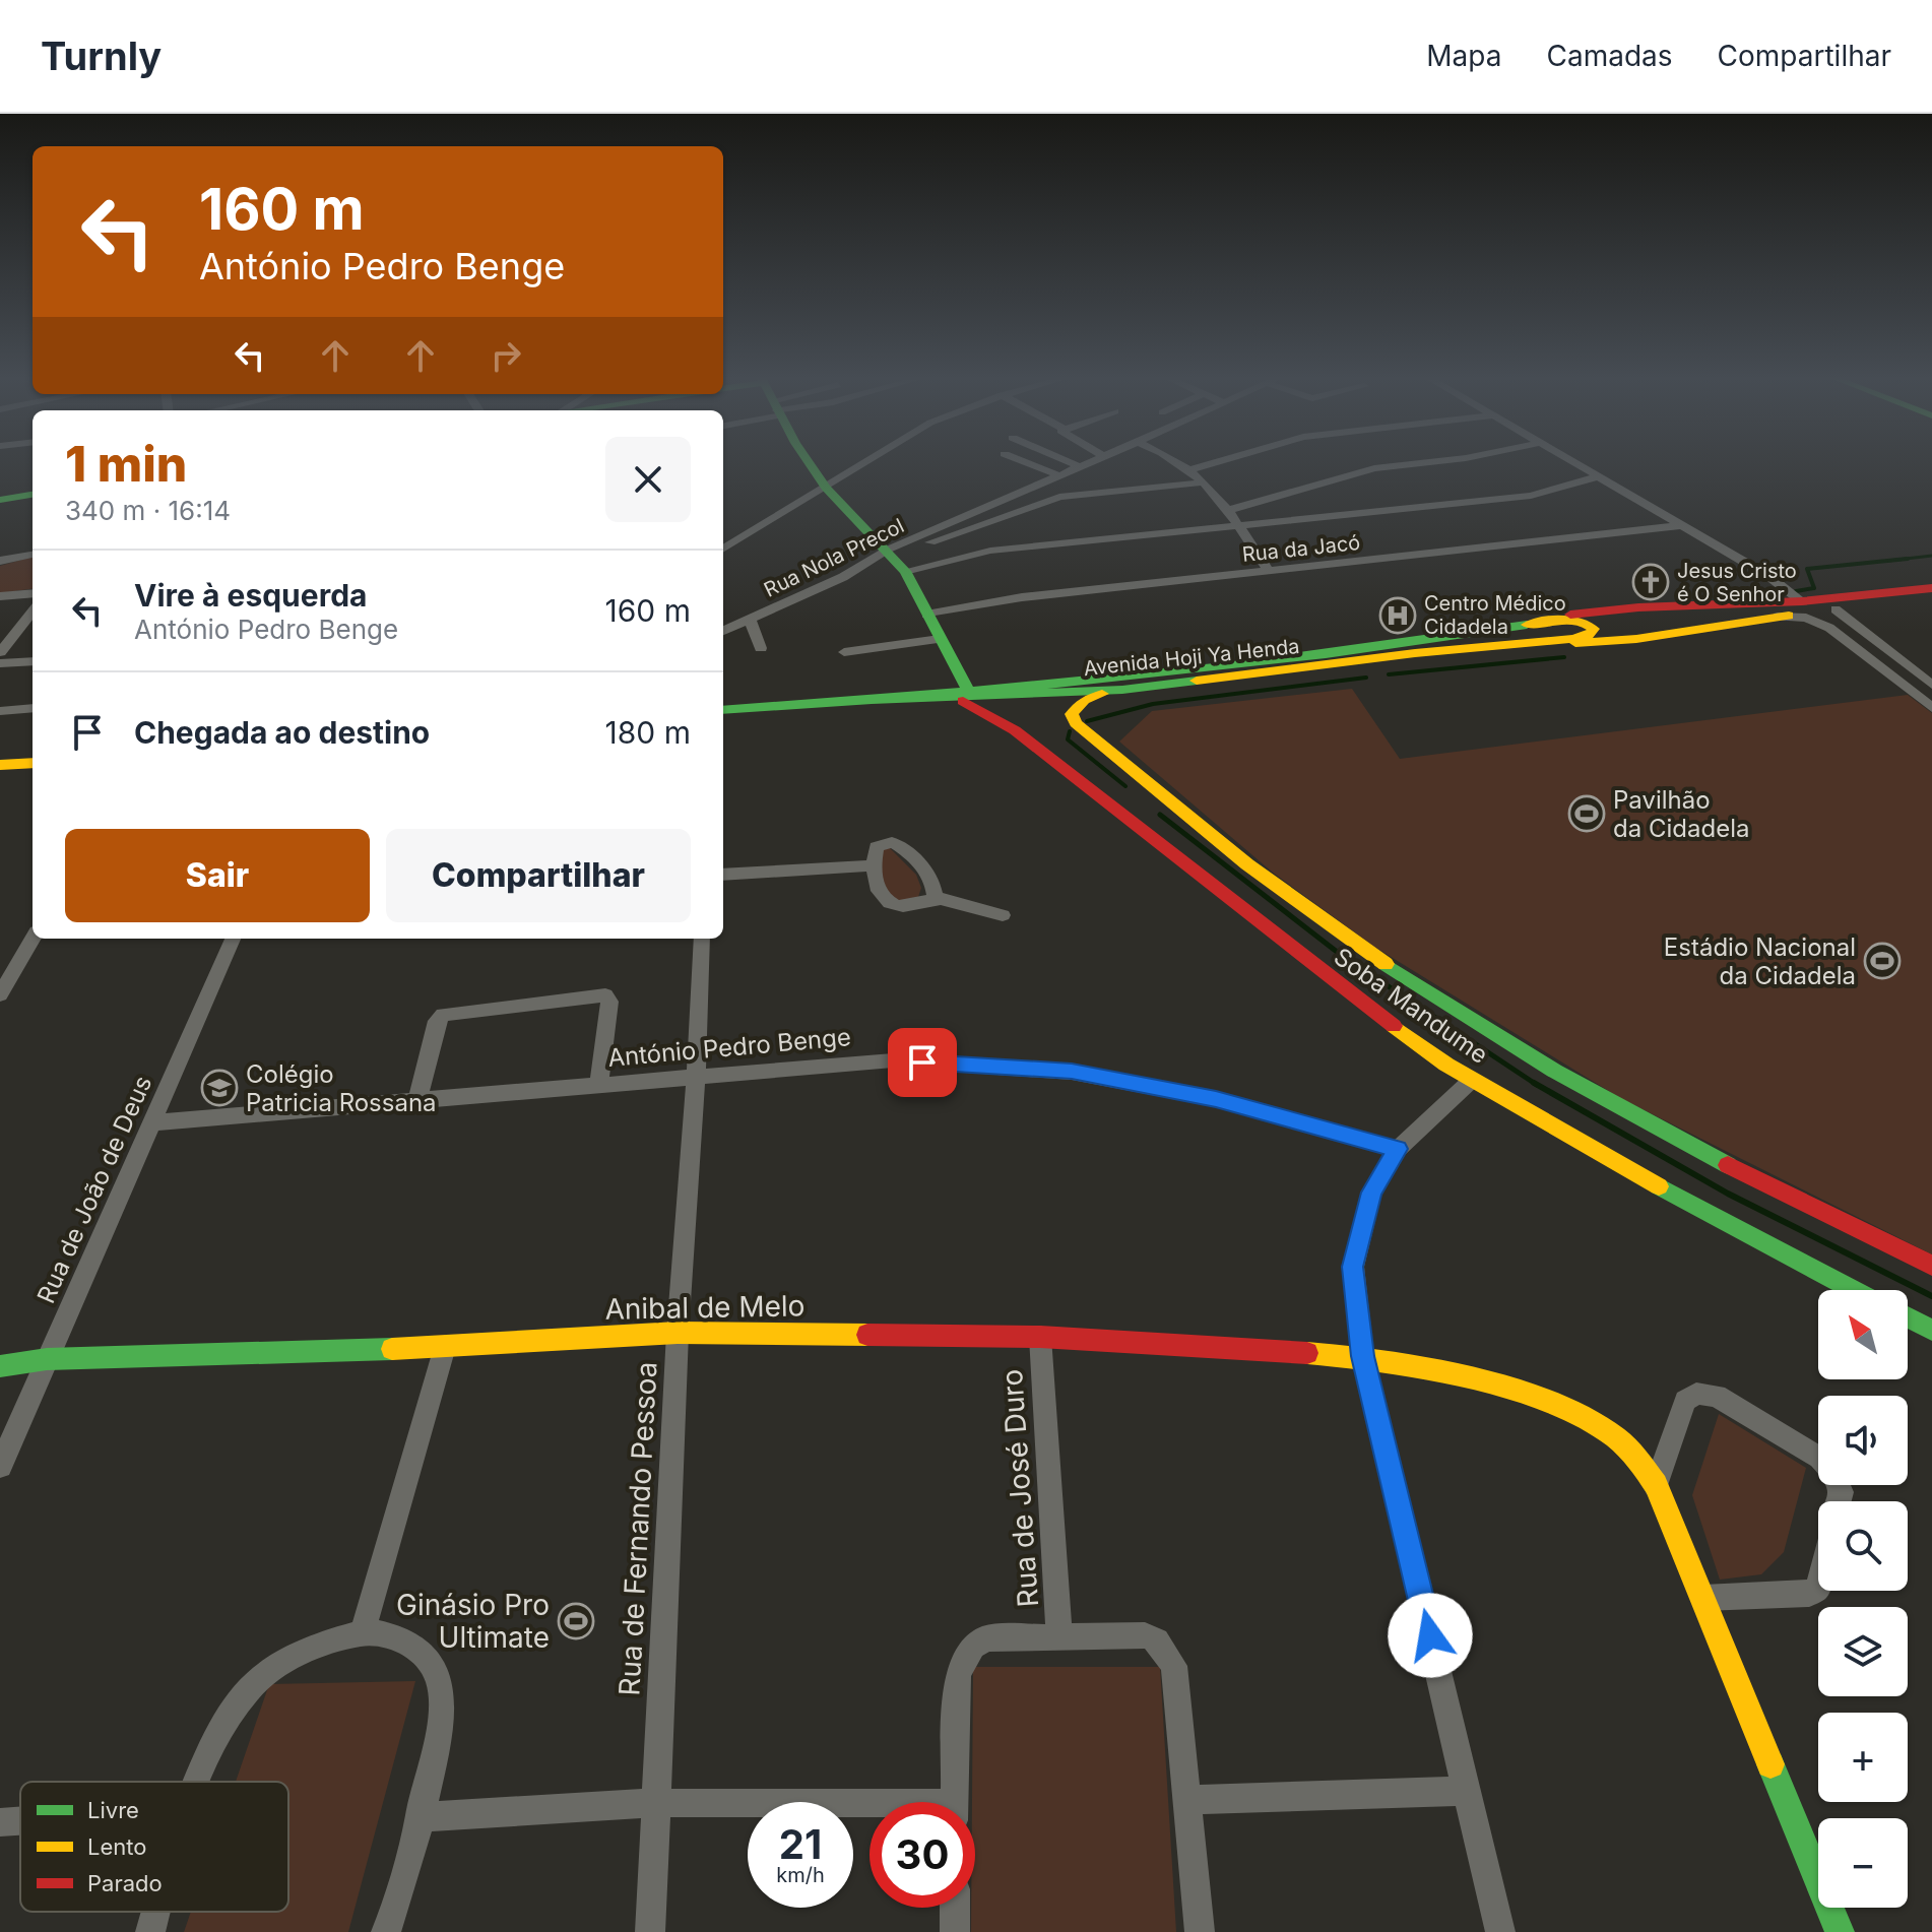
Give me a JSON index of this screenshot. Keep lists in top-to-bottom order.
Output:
{
  "streets": {
    "main road": ["Avenida Hoji Ya Henda", "Soba Mandume", "Anibal de Melo"],
    "street": [
      "Rua da Jacó",
      "Rua Nola Precol",
      "António Pedro Benge",
      "Rua de João de Deus",
      "Rua de José Duro",
      "Rua de Fernando Pessoa"
    ]
  },
  "crossings": [
    ["Avenida Hoji Ya Henda", "Soba Mandume"],
    ["António Pedro Benge", "Rua de João de Deus"],
    ["António Pedro Benge", "Rua de Fernando Pessoa"],
    ["Rua de João de Deus", "Anibal de Melo"],
    ["Anibal de Melo", "Rua de José Duro"],
    ["Anibal de Melo", "Rua de Fernando Pessoa"]
  ],
  "places": {
    "church": ["Jesus Cristo é O Senhor"],
    "hospital": ["Centro Médico Cidadela"],
    "sports": ["Pavilhão da Cidadela", "Estádio Nacional da Cidadela", "Ginásio Pro Ultimate"],
    "school or university": ["Colégio Patricia Rossana"]
  },
  "legend": ["Livre", "Lento", "Parado"],
  "north": "top left",
  "page": {
    "header": "Turnly",
    "nav": ["Mapa", "Camadas", "Compartilhar"],
    "turn": ["160 m", "António Pedro Benge"],
    "heading": ["1 min", "340 m · 16:14"],
    "list": [
      {
        "name": "Vire à esquerda",
        "note": "António Pedro Benge",
        "value": "160 m"
      },
      {
        "name": "Chegada ao destino",
        "value": "180 m"
      }
    ],
    "buttons": ["Sair", "Compartilhar"],
    "map_buttons": ["+", "−"],
    "speed": "21 km/h",
    "limit": "30"
  }
}
